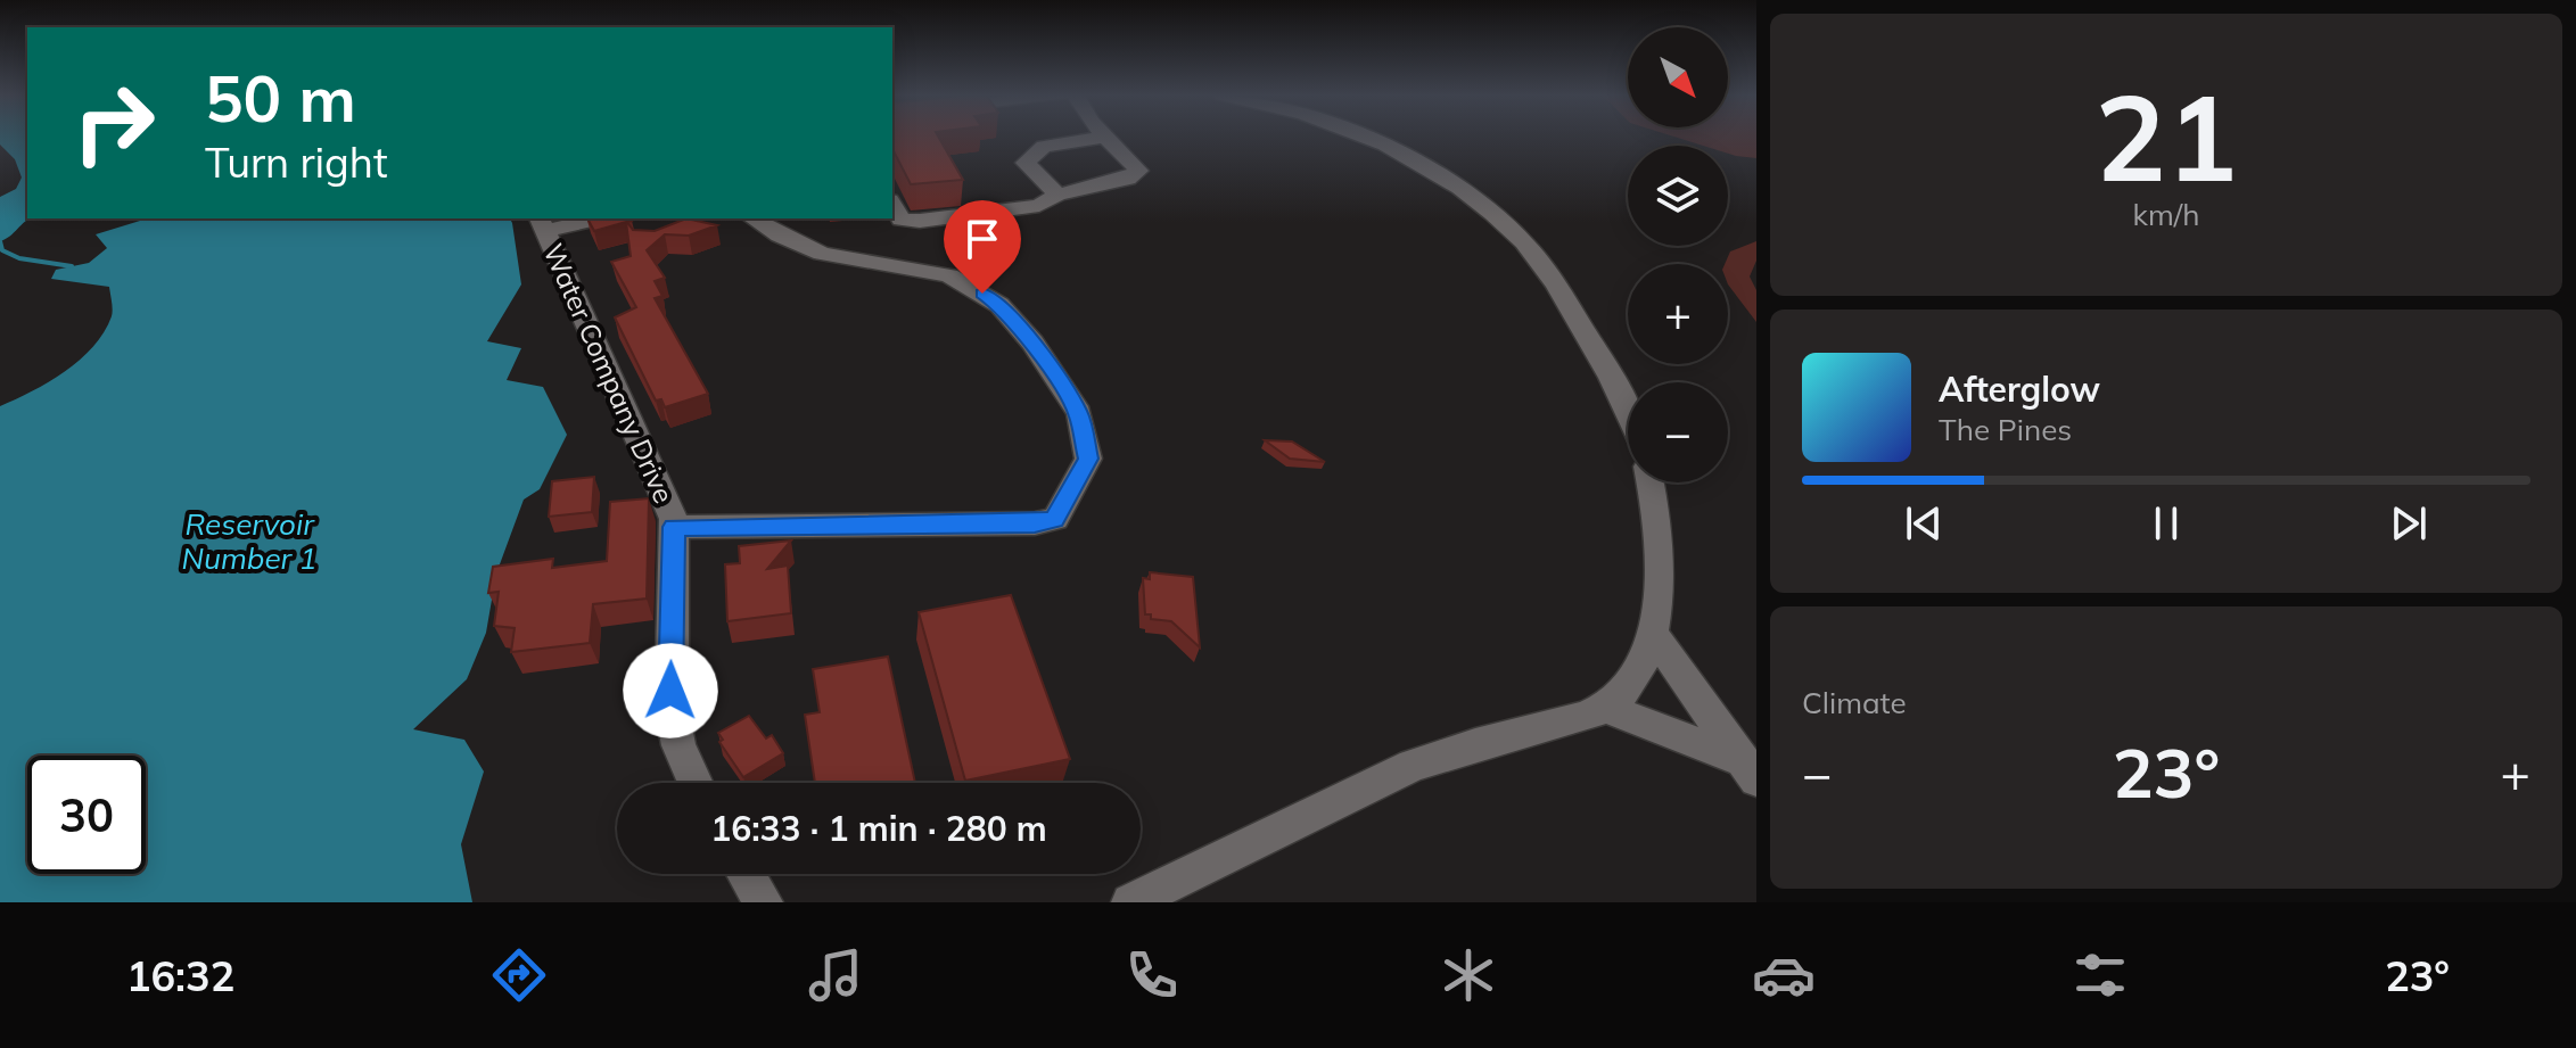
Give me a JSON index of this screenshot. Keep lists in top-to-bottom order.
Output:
{
  "streets": {
    "street": ["Water Company Drive"]
  },
  "water": ["Reservoir Number 1"],
  "north": "bottom right",
  "page": {
    "tile": [
      ["21", "km/h"],
      "Climate"
    ],
    "map_buttons": ["+", "−"],
    "turn": ["50 m", "Turn right"],
    "song": ["Afterglow", "The Pines"],
    "heat": ["−", "23°", "+"],
    "limit": "30",
    "trip": "16:33 · 1 min · 280 m",
    "tabs": ["16:32", "23°"]
  }
}
